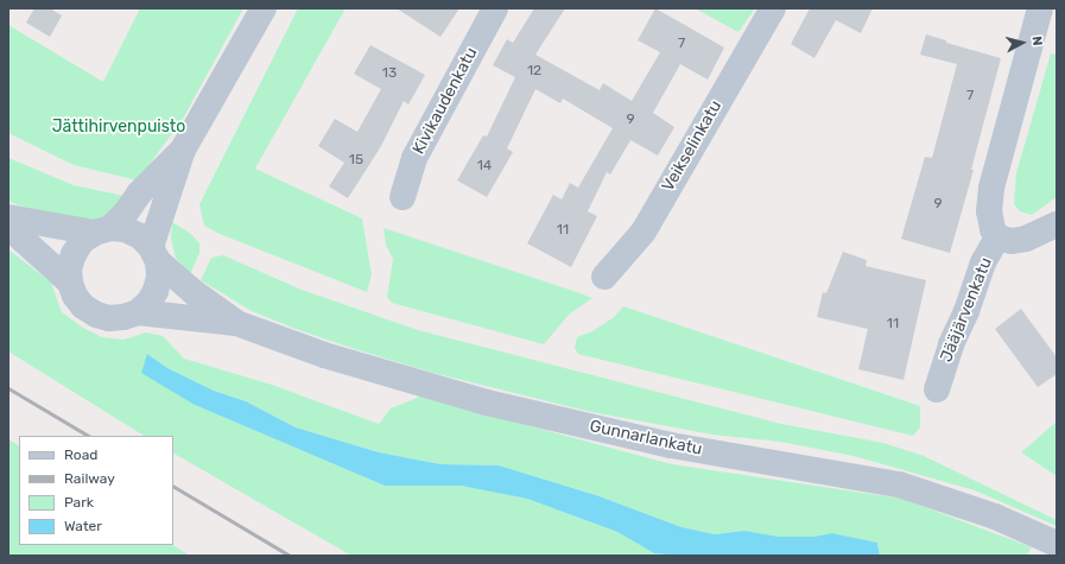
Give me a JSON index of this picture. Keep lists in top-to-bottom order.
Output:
{
  "streets": {
    "street": [
      "Kivikaudenkatu",
      "Veikselinkatu",
      "Jääjärvenkatu",
      "Gunnarlankatu"
    ]
  },
  "parks": ["Jättihirvenpuisto"],
  "house_numbers": [
    "7",
    "12",
    "13",
    "7",
    "9",
    "15",
    "14",
    "9",
    "11",
    "11"
  ],
  "legend": [
    "Road",
    "Railway",
    "Park",
    "Water"
  ],
  "north": "right"
}
